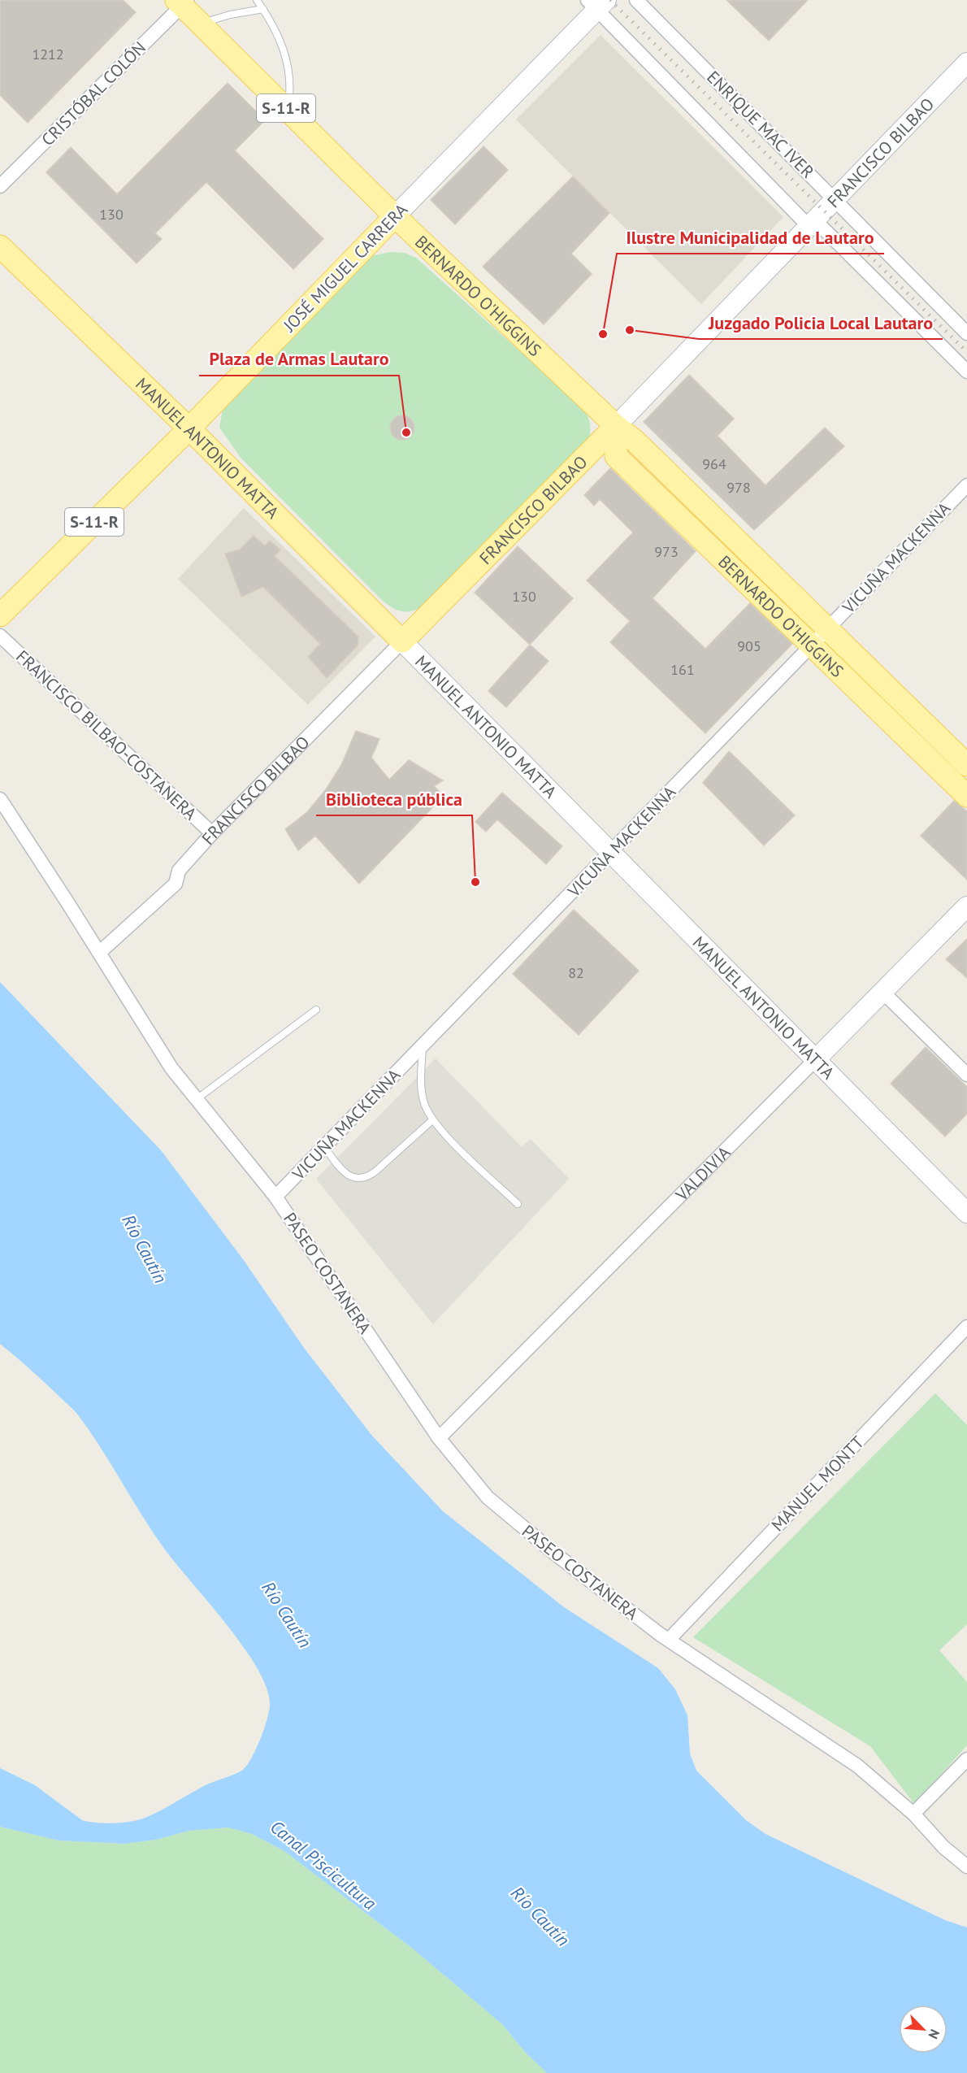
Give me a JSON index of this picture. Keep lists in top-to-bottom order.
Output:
{
  "streets": {
    "main road": [
      "S-11-R",
      "FRANCISCO BILBAO",
      "JOSÉ MIGUEL CARRERA",
      "BERNARDO O'HIGGINS",
      "MANUEL ANTONIO MATTA"
    ],
    "street": [
      "CRISTÓBAL COLÓN",
      "ENRIQUE MAC IVER",
      "VICUÑA MACKENNA",
      "FRANCISCO BILBAO-COSTANERA",
      "VALDIVIA",
      "PASEO COSTANERA",
      "MANUEL MONTT"
    ]
  },
  "crossings": [
    ["CRISTÓBAL COLÓN", "BERNARDO O'HIGGINS"],
    ["ENRIQUE MAC IVER", "FRANCISCO BILBAO"],
    ["FRANCISCO BILBAO", "BERNARDO O'HIGGINS"],
    ["FRANCISCO BILBAO", "MANUEL ANTONIO MATTA"],
    ["FRANCISCO BILBAO", "FRANCISCO BILBAO-COSTANERA"],
    ["FRANCISCO BILBAO", "PASEO COSTANERA"],
    ["JOSÉ MIGUEL CARRERA", "BERNARDO O'HIGGINS"],
    ["JOSÉ MIGUEL CARRERA", "MANUEL ANTONIO MATTA"],
    ["BERNARDO O'HIGGINS", "VICUÑA MACKENNA"],
    ["MANUEL ANTONIO MATTA", "VICUÑA MACKENNA"],
    ["MANUEL ANTONIO MATTA", "VALDIVIA"],
    ["VICUÑA MACKENNA", "PASEO COSTANERA"],
    ["VALDIVIA", "PASEO COSTANERA"],
    ["PASEO COSTANERA", "MANUEL MONTT"]
  ],
  "water": ["Río Cautín", "Canal Piscicultura"],
  "places": [
    "Juzgado Policia Local Lautaro",
    "Ilustre Municipalidad de Lautaro",
    "Plaza de Armas Lautaro",
    "Biblioteca pública"
  ],
  "house_numbers": [
    "1212",
    "130",
    "964",
    "978",
    "973",
    "130",
    "905",
    "161",
    "82"
  ],
  "north": "bottom right"
}
